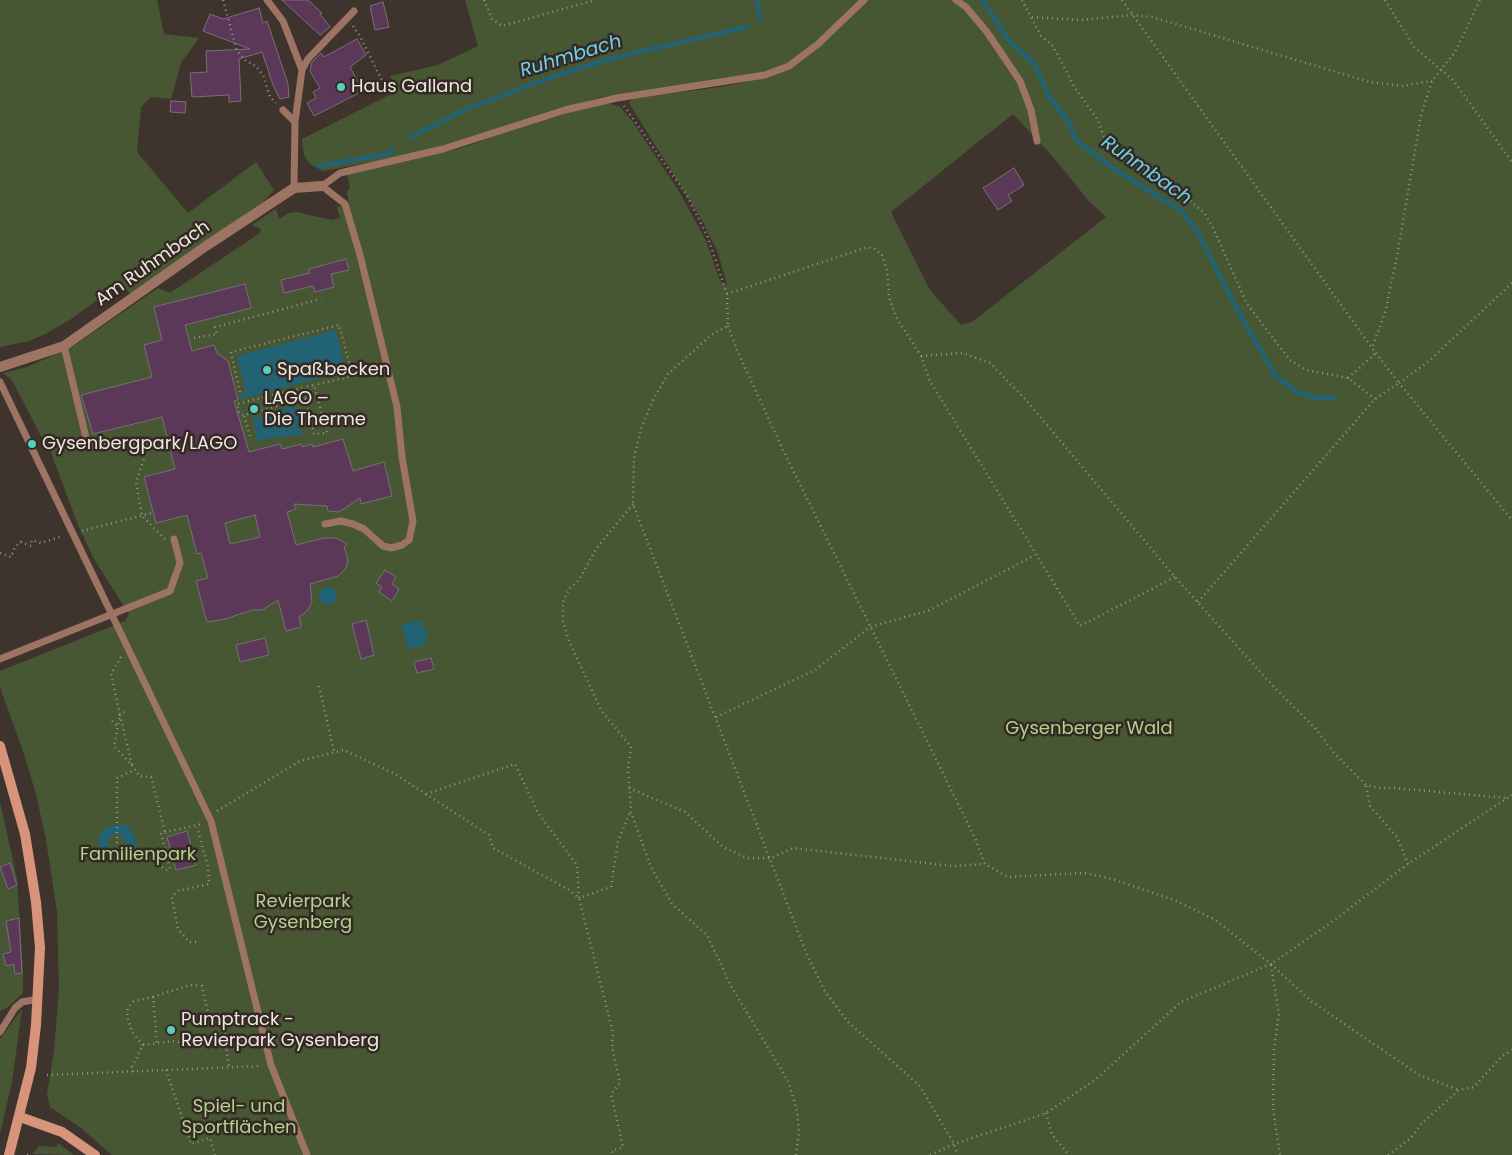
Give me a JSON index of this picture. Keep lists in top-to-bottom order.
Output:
{
  "streets": {
    "street": ["Am Ruhmbach"]
  },
  "water": ["Ruhmbach"],
  "parks": [
    "Gysenberger Wald",
    "Familienpark",
    "Revierpark Gysenberg",
    "Spiel- und Sportflächen"
  ],
  "places": [
    "Haus Galland",
    "Spaßbecken",
    "LAGO – Die Therme",
    "Gysenbergpark/LAGO",
    "Pumptrack - Revierpark Gysenberg"
  ]
}
